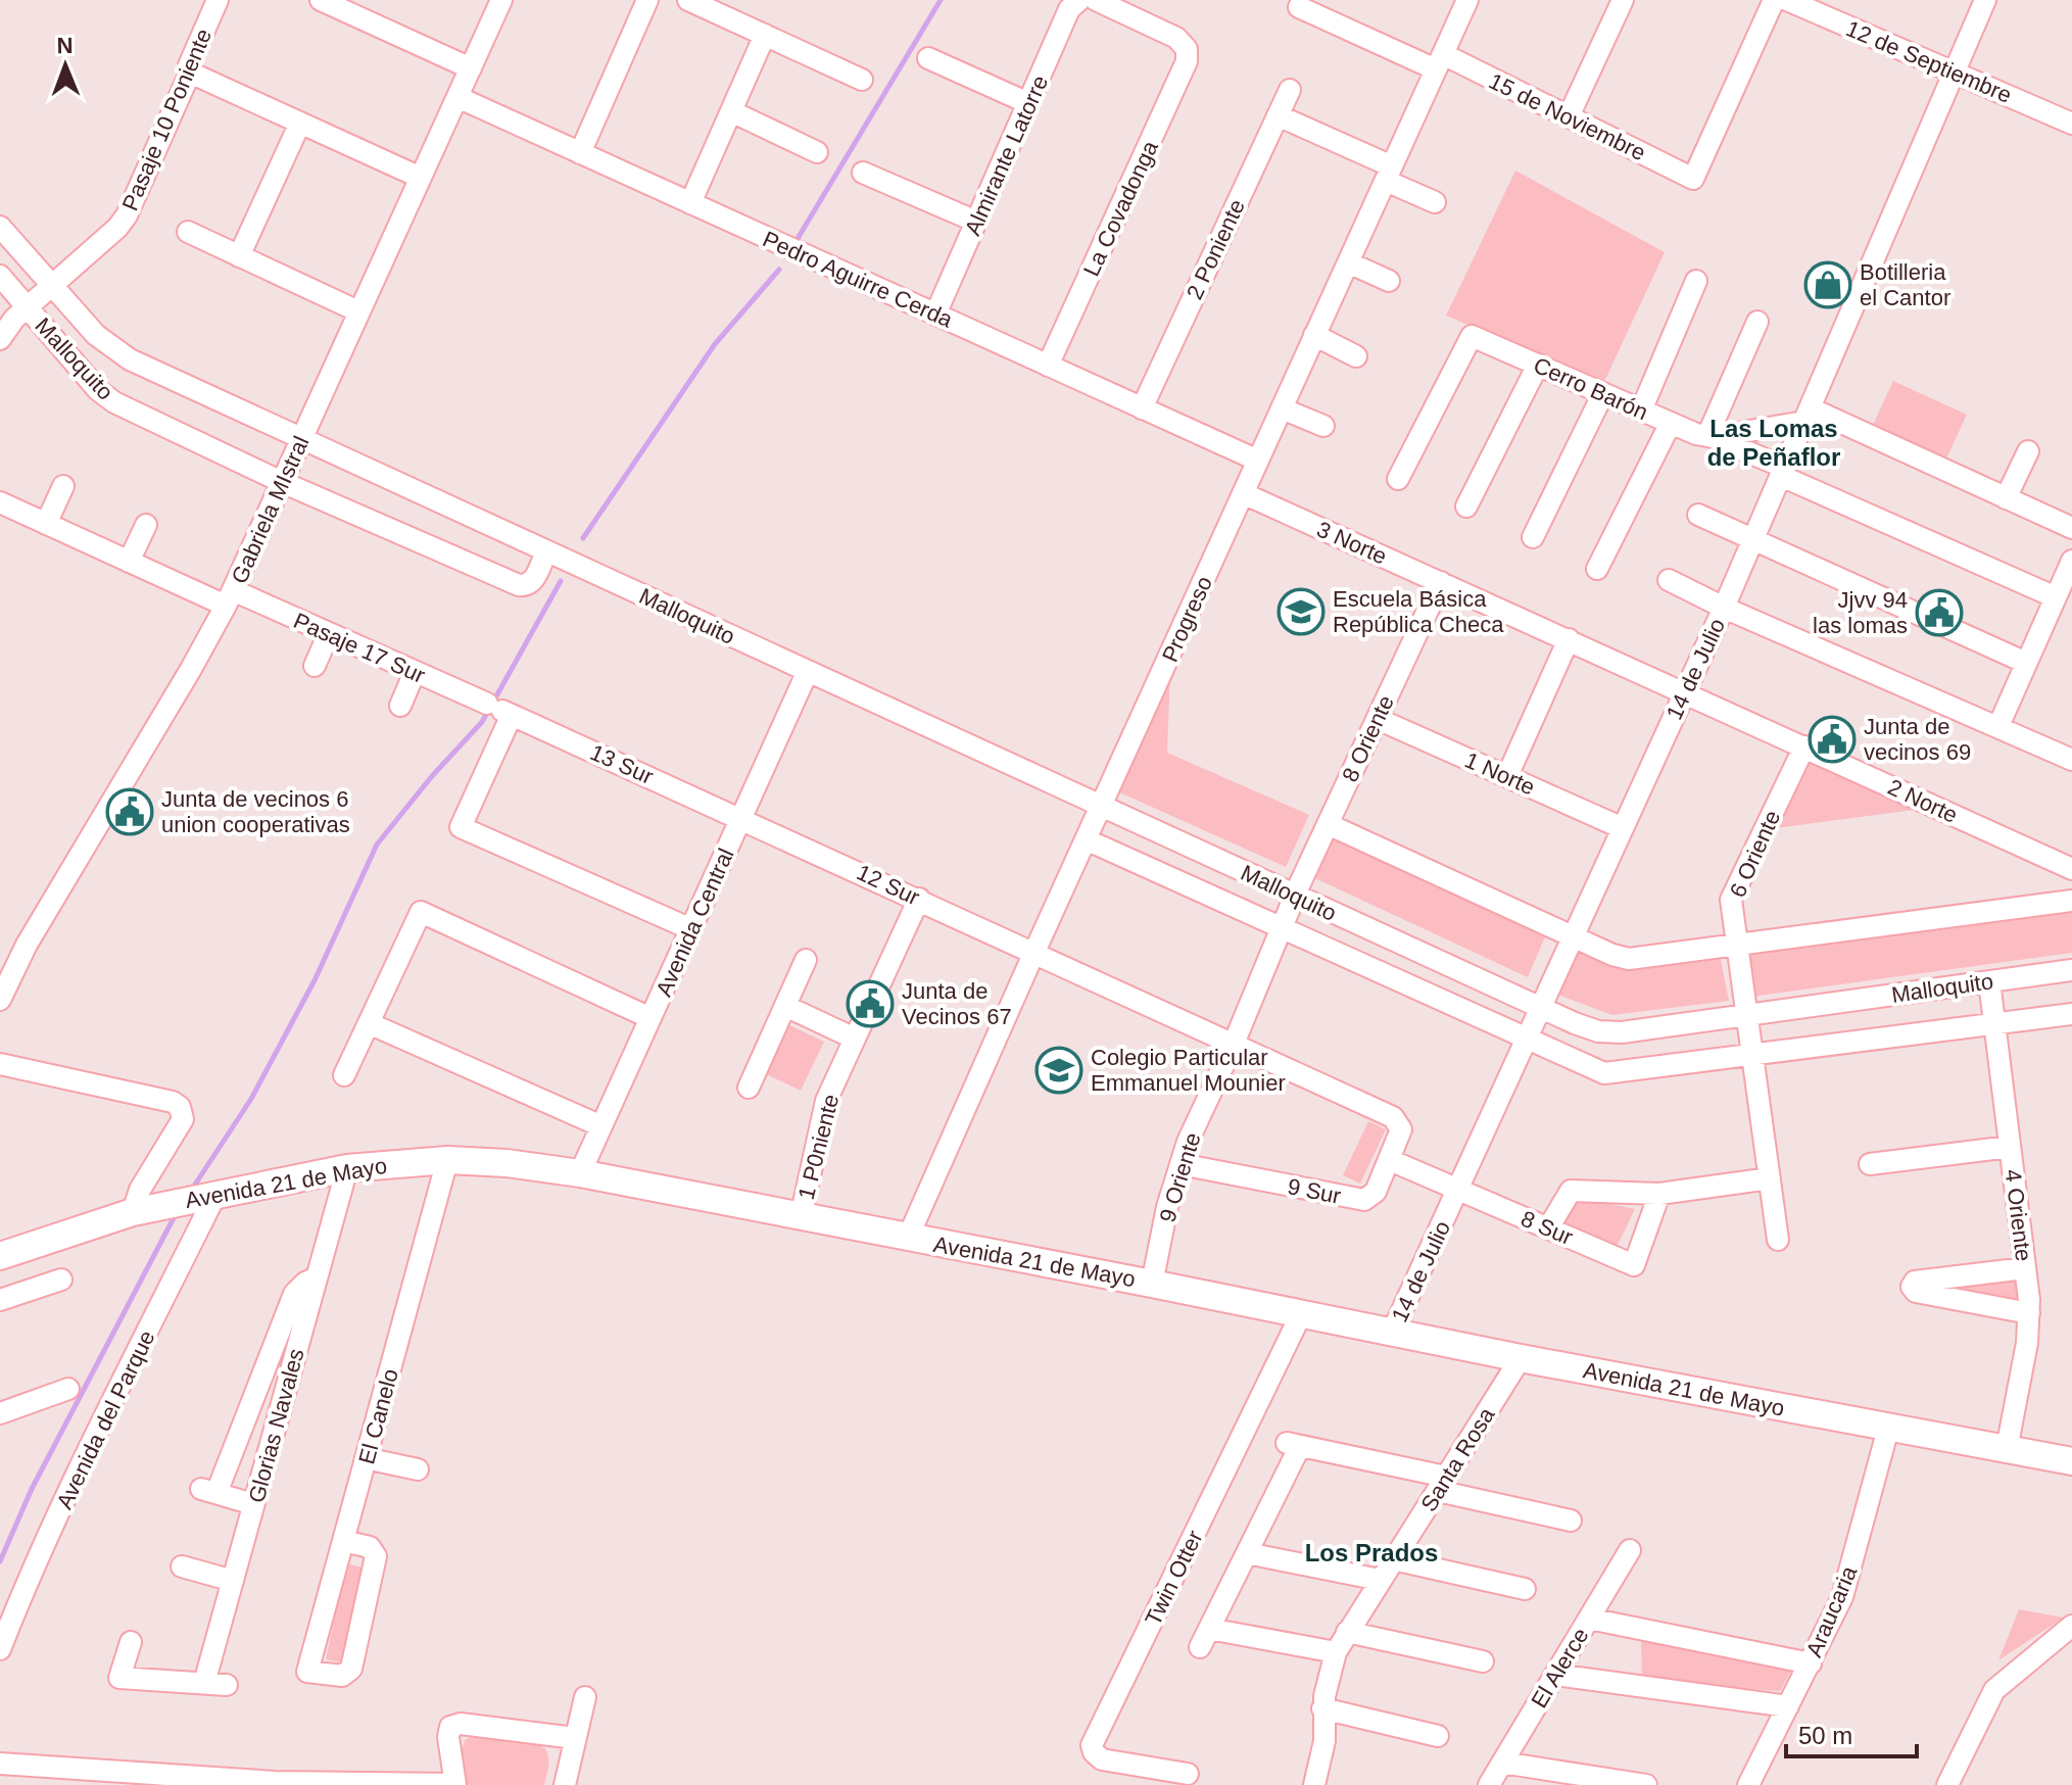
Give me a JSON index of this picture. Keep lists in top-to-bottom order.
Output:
{
  "streets": {
    "main road": ["Avenida 21 de Mayo"],
    "street": [
      "12 de Septiembre",
      "15 de Noviembre",
      "Pasaje 10 Poniente",
      "Almirante Latorre",
      "La Covadonga",
      "2 Poniente",
      "Pedro Aguirre Cerda",
      "Malloquito",
      "Cerro Barón",
      "Gabriela MIstral",
      "3 Norte",
      "Progreso",
      "Pasaje 17 Sur",
      "14 de Julio",
      "8 Oriente",
      "13 Sur",
      "1 Norte",
      "2 Norte",
      "6 Oriente",
      "12 Sur",
      "Avenida Central",
      "1 P0niente",
      "9 Oriente",
      "9 Sur",
      "4 Oriente",
      "8 Sur",
      "El Canelo",
      "Avenida del Parque",
      "Glorias Navales",
      "Santa Rosa",
      "Twin Otter",
      "Araucaria",
      "El Alerce"
    ]
  },
  "crossings": [
    ["12 de Septiembre", "14 de Julio"],
    ["15 de Noviembre", "Progreso"],
    ["Pasaje 10 Poniente", "Malloquito"],
    ["Almirante Latorre", "Pedro Aguirre Cerda"],
    ["La Covadonga", "Pedro Aguirre Cerda"],
    ["2 Poniente", "Pedro Aguirre Cerda"],
    ["Pedro Aguirre Cerda", "Gabriela MIstral"],
    ["Pedro Aguirre Cerda", "Progreso"],
    ["Malloquito", "Gabriela MIstral"],
    ["Malloquito", "Progreso"],
    ["Malloquito", "14 de Julio"],
    ["Malloquito", "8 Oriente"],
    ["Malloquito", "6 Oriente"],
    ["Malloquito", "Avenida Central"],
    ["Malloquito", "9 Oriente"],
    ["Malloquito", "4 Oriente"],
    ["Cerro Barón", "14 de Julio"],
    ["Gabriela MIstral", "Pasaje 17 Sur"],
    ["3 Norte", "Progreso"],
    ["3 Norte", "14 de Julio"],
    ["3 Norte", "8 Oriente"],
    ["3 Norte", "2 Norte"],
    ["Progreso", "12 Sur"],
    ["Progreso", "Avenida 21 de Mayo"],
    ["Pasaje 17 Sur", "13 Sur"],
    ["14 de Julio", "1 Norte"],
    ["14 de Julio", "2 Norte"],
    ["14 de Julio", "Avenida 21 de Mayo"],
    ["14 de Julio", "8 Sur"],
    ["8 Oriente", "1 Norte"],
    ["8 Oriente", "9 Oriente"],
    ["13 Sur", "12 Sur"],
    ["13 Sur", "Avenida Central"],
    ["2 Norte", "6 Oriente"],
    ["12 Sur", "Avenida Central"],
    ["12 Sur", "1 P0niente"],
    ["12 Sur", "9 Oriente"],
    ["12 Sur", "9 Sur"],
    ["Avenida Central", "Avenida 21 de Mayo"],
    ["1 P0niente", "Avenida 21 de Mayo"],
    ["9 Oriente", "Avenida 21 de Mayo"],
    ["9 Oriente", "9 Sur"],
    ["Avenida 21 de Mayo", "4 Oriente"],
    ["Avenida 21 de Mayo", "El Canelo"],
    ["Avenida 21 de Mayo", "Avenida del Parque"],
    ["Avenida 21 de Mayo", "Glorias Navales"],
    ["Avenida 21 de Mayo", "Santa Rosa"],
    ["Avenida 21 de Mayo", "Twin Otter"],
    ["Avenida 21 de Mayo", "Araucaria"],
    ["9 Sur", "8 Sur"]
  ],
  "districts": ["Las Lomas de Peñaflor", "Los Prados"],
  "places": {
    "shop": ["Botilleria el Cantor"],
    "school or university": ["Escuela Básica República Checa", "Colegio Particular Emmanuel Mounier"],
    "public building": [
      "Jjvv 94 las lomas",
      "Junta de vecinos 69",
      "Junta de vecinos 6 union cooperativas",
      "Junta de Vecinos 67"
    ]
  },
  "scale_bar": "50 m",
  "north": "top"
}
